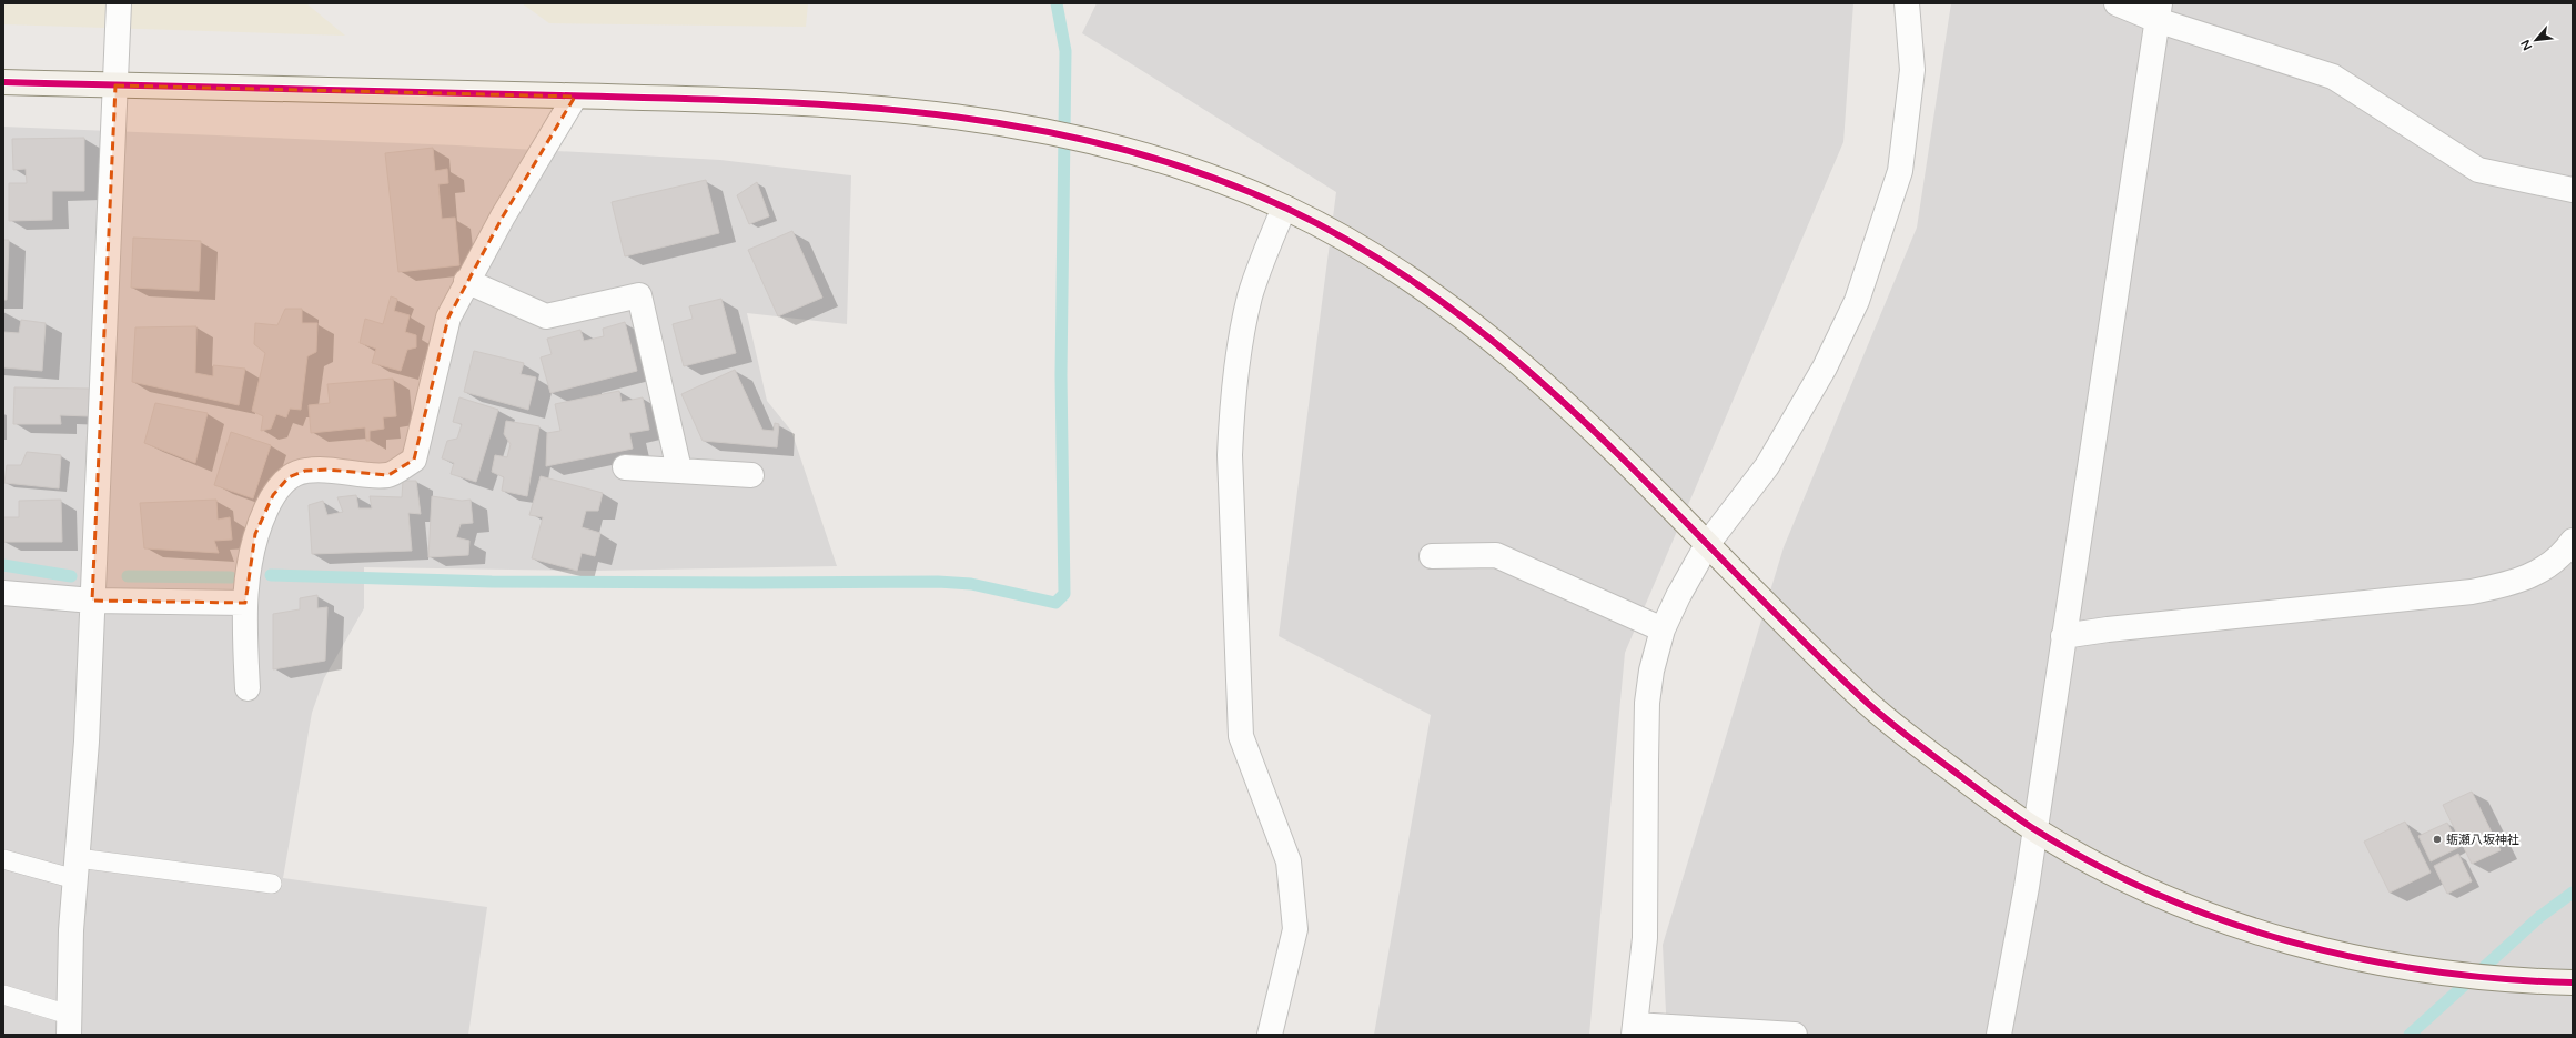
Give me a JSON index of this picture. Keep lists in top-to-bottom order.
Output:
{
  "places": ["蛎瀬八坂神社"],
  "north": "bottom left"
}
